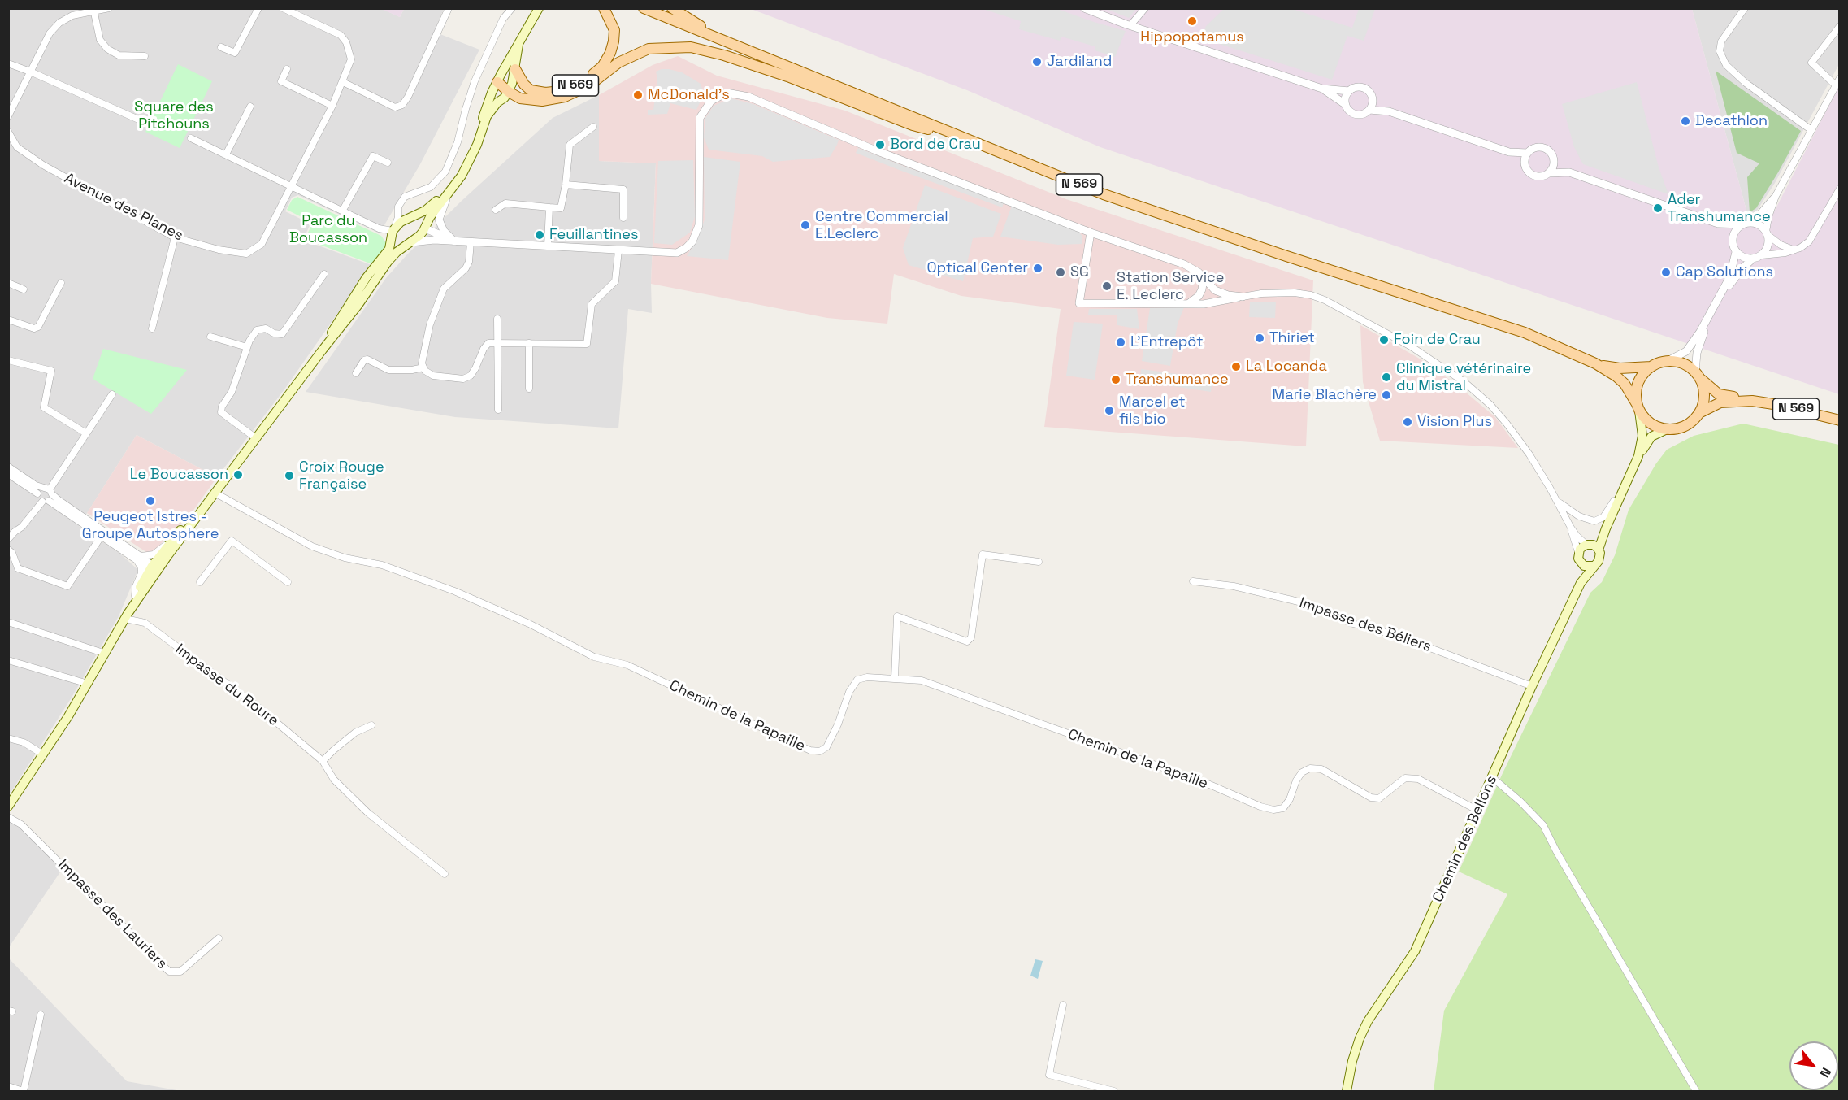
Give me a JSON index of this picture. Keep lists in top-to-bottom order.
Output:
{
  "streets": {
    "main road": ["N 569", "Chemin des Bellons"],
    "street": [
      "Avenue des Planes",
      "Impasse des Béliers",
      "Impasse du Roure",
      "Chemin de la Papaille",
      "Impasse des Lauriers"
    ]
  },
  "crossings": [
    ["Impasse des Béliers", "Chemin des Bellons"],
    ["Chemin de la Papaille", "Chemin des Bellons"]
  ],
  "parks": ["Square des Pitchouns", "Parc du Boucasson"],
  "places": [
    "Hippopotamus",
    "Jardiland",
    "McDonald's",
    "Decathlon",
    "Bord de Crau",
    "Ader Transhumance",
    "Centre Commercial E.Leclerc",
    "Feuillantines",
    "Optical Center",
    "SG",
    "Cap Solutions",
    "Station Service E. Leclerc",
    "Thiriet",
    "Foin de Crau",
    "L'Entrepôt",
    "La Locanda",
    "Clinique vétérinaire du Mistral",
    "Transhumance",
    "Marie Blachère",
    "Marcel et fils bio",
    "Vision Plus",
    "Le Boucasson",
    "Croix Rouge Française",
    "Peugeot Istres - Groupe Autosphere"
  ],
  "north": "bottom right"
}
